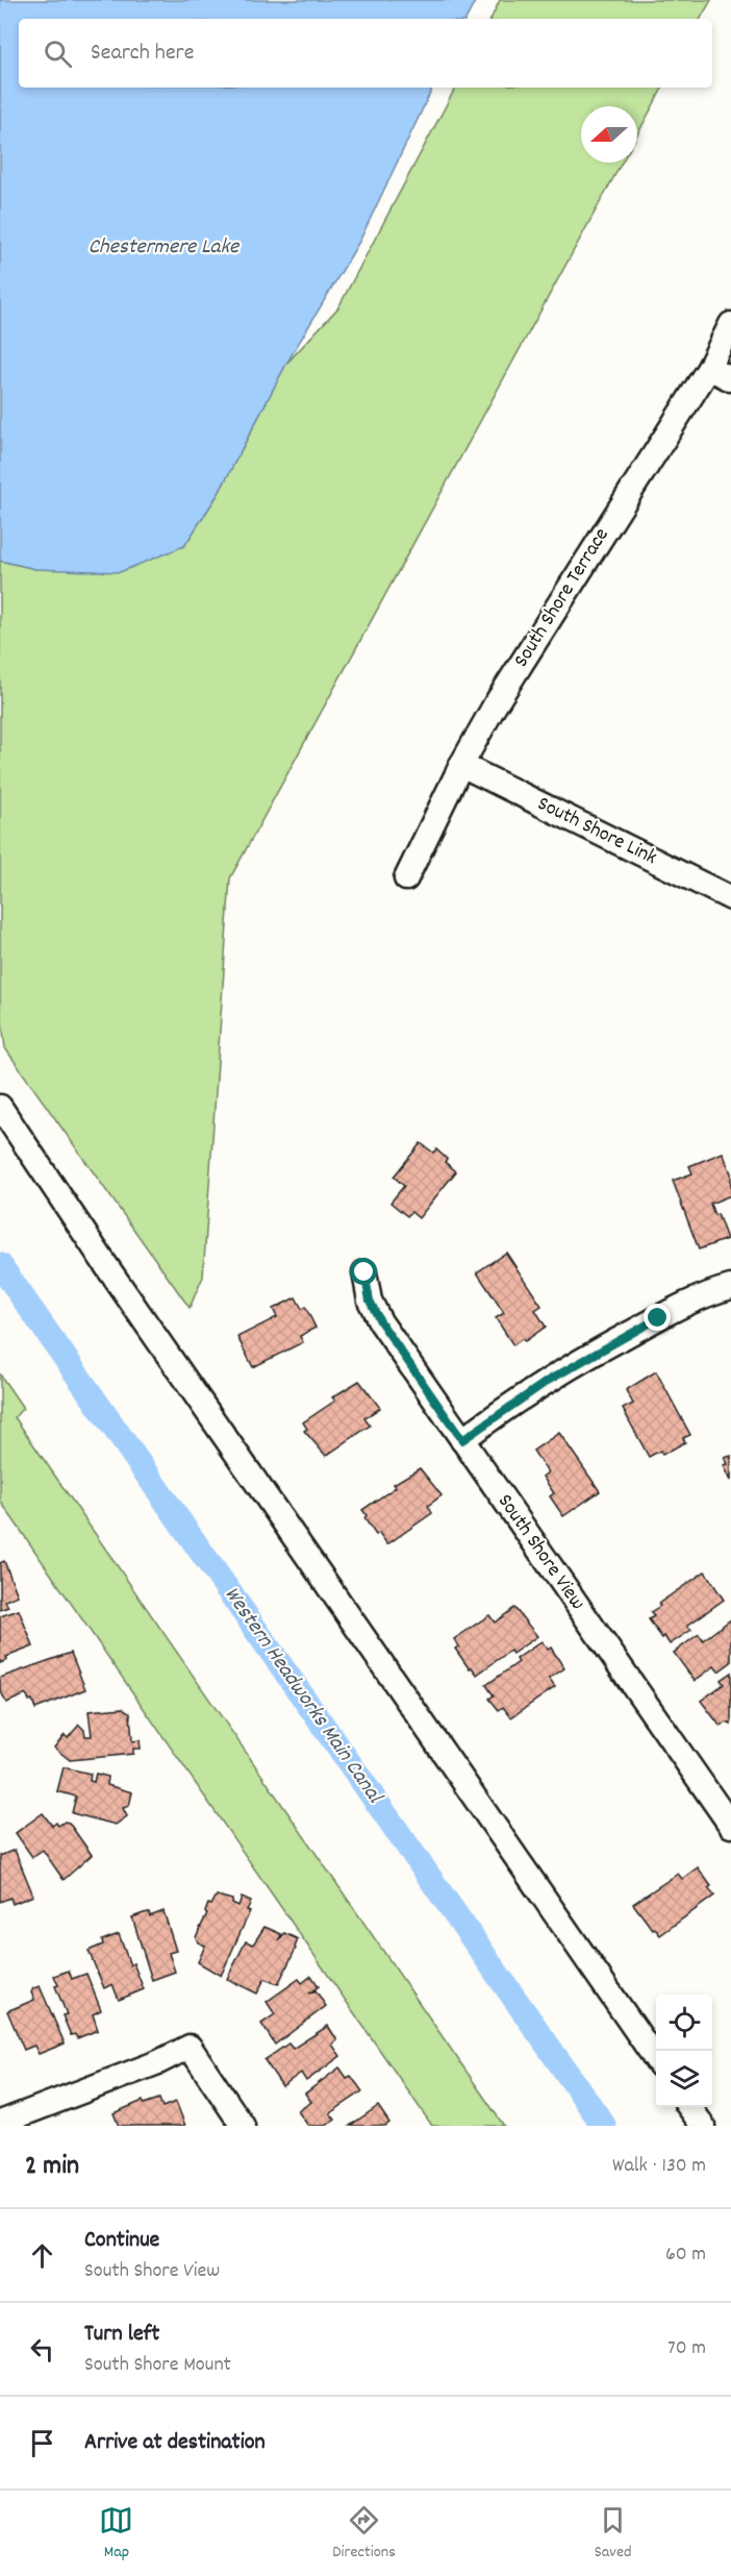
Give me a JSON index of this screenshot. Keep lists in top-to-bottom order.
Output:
{
  "streets": {
    "street": ["South Shore Terrace", "South Shore Link", "South Shore View"]
  },
  "crossings": [
    ["South Shore Terrace", "South Shore Link"]
  ],
  "water": ["Chestermere Lake", "Western Headworks Main Canal"],
  "north": "left",
  "page": {
    "search": "Search here",
    "heading": ["2 min", "Walk · 130 m"],
    "list": [
      ["Continue", "South Shore View", "60 m"],
      ["Turn left", "South Shore Mount", "70 m"],
      "Arrive at destination"
    ],
    "nav": ["Map", "Directions", "Saved"]
  }
}
